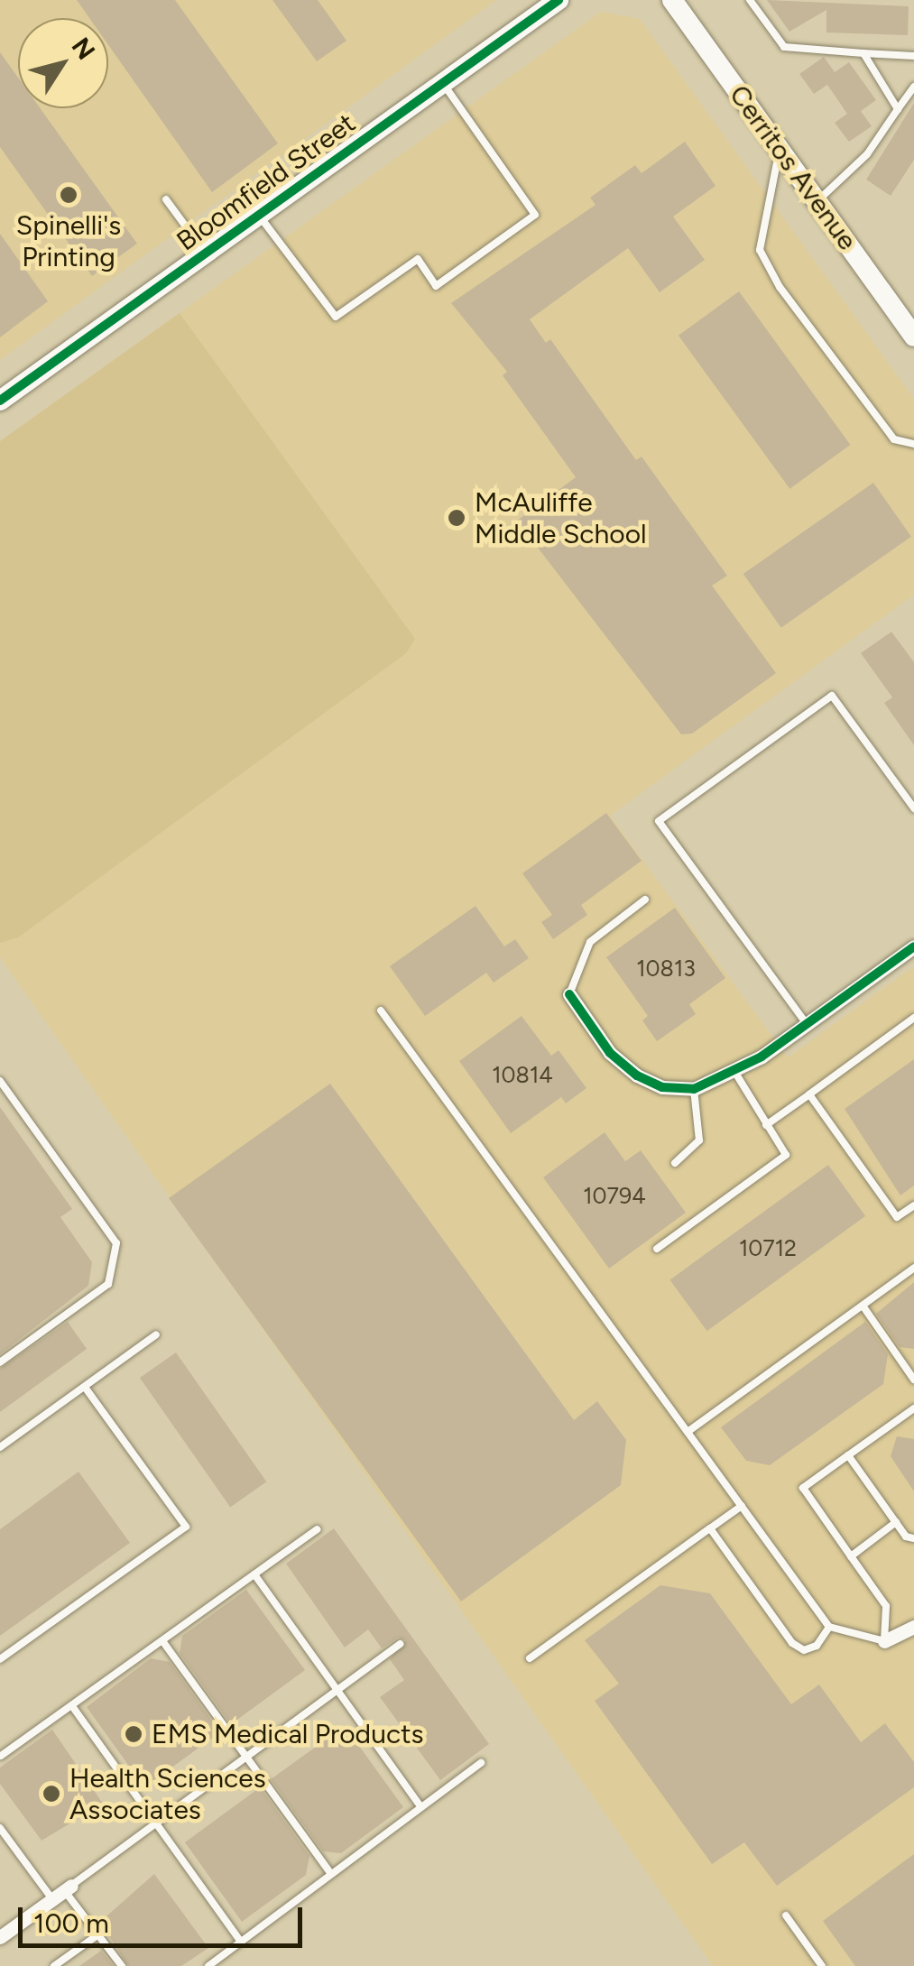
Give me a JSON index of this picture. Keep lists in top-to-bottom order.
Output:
{
  "streets": {
    "street": ["Cerritos Avenue", "Bloomfield Street"]
  },
  "places": [
    "Spinelli's Printing",
    "McAuliffe Middle School",
    "EMS Medical Products",
    "Health Sciences Associates"
  ],
  "house_numbers": [
    "10813",
    "10814",
    "10794",
    "10712"
  ],
  "scale_bar": "100 m",
  "north": "top right"
}
